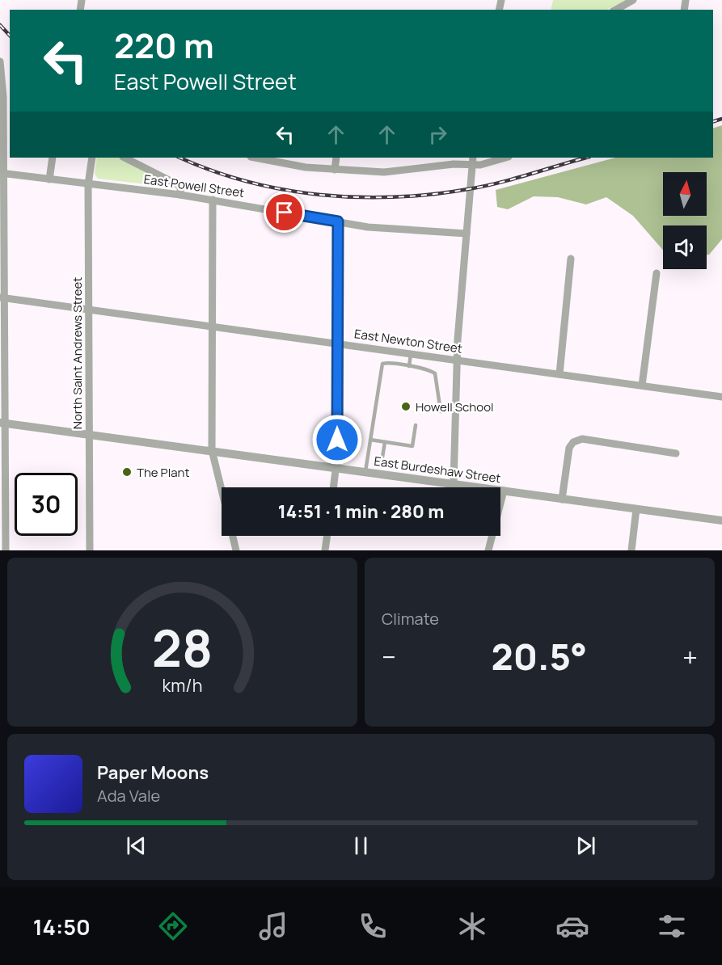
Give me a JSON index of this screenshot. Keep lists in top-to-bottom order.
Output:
{
  "streets": {
    "street": [
      "East Powell Street",
      "East Newton Street",
      "North Saint Andrews Street",
      "East Burdeshaw Street"
    ]
  },
  "crossings": [
    ["East Powell Street", "North Saint Andrews Street"],
    ["East Newton Street", "North Saint Andrews Street"],
    ["North Saint Andrews Street", "East Burdeshaw Street"]
  ],
  "places": ["Howell School", "The Plant"],
  "north": "top",
  "page": {
    "turn": ["220 m", "East Powell Street"],
    "limit": "30",
    "trip": "14:51 · 1 min · 280 m",
    "tile": "Climate",
    "heat": ["−", "20.5°", "+"],
    "song": ["Paper Moons", "Ada Vale"],
    "tabs": "14:50",
    "gauge": ["28", "km/h"]
  }
}
